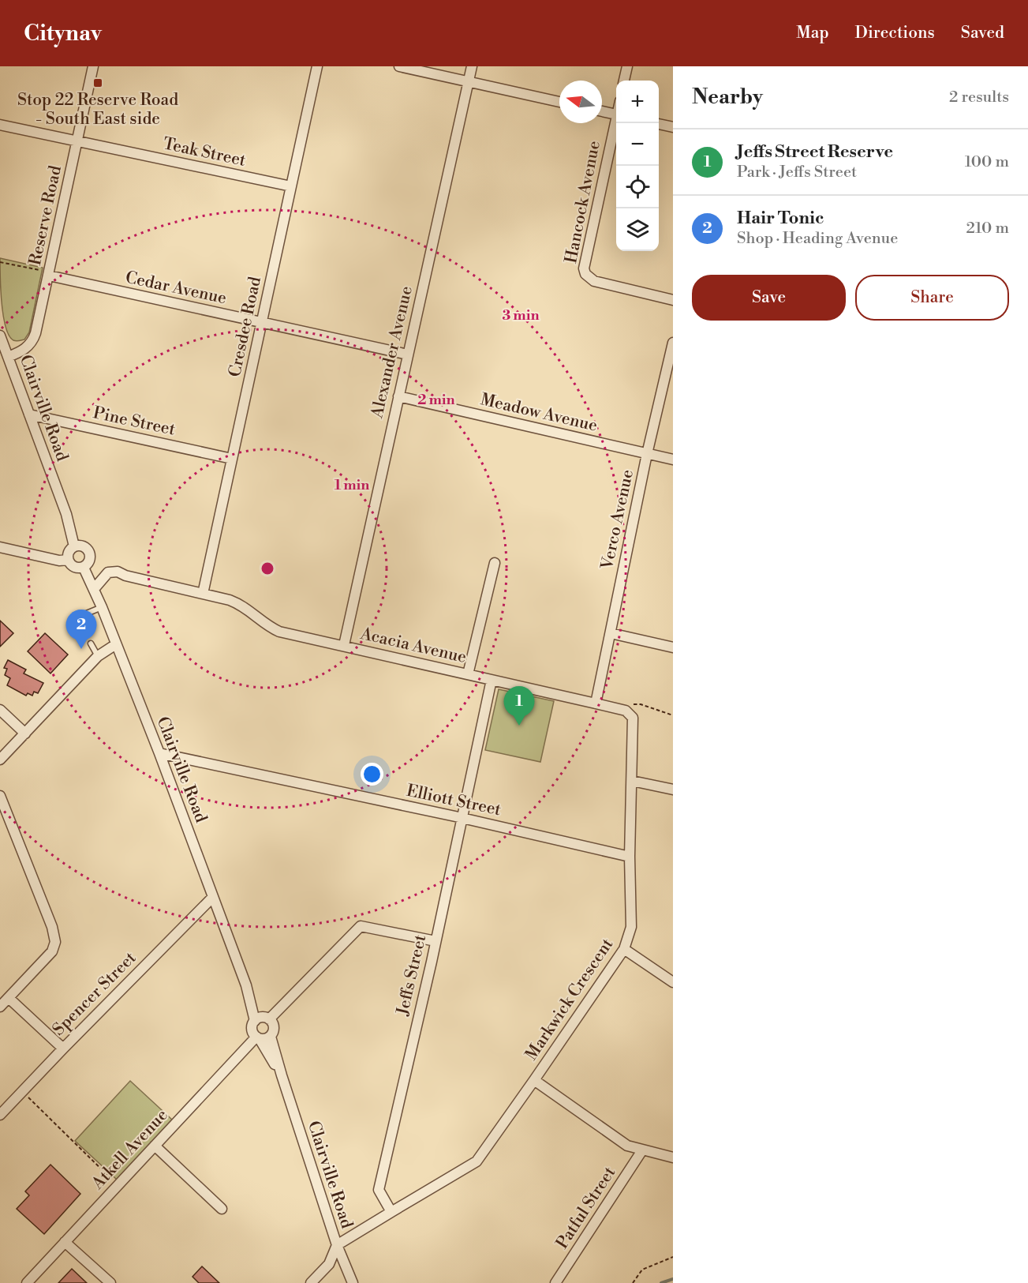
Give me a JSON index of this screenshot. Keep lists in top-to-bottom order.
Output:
{
  "streets": {
    "street": [
      "Teak Street",
      "Hancock Avenue",
      "Reserve Road",
      "Cedar Avenue",
      "Cresdee Road",
      "Alexander Avenue",
      "Clairville Road",
      "Meadow Avenue",
      "Pine Street",
      "Verco Avenue",
      "Acacia Avenue",
      "Elliott Street",
      "Jeffs Street",
      "Spencer Street",
      "Markwick Crescent",
      "Atkell Avenue",
      "Patful Street"
    ]
  },
  "crossings": [
    ["Teak Street", "Reserve Road"],
    ["Teak Street", "Cresdee Road"],
    ["Reserve Road", "Cedar Avenue"],
    ["Reserve Road", "Clairville Road"],
    ["Cedar Avenue", "Cresdee Road"],
    ["Cedar Avenue", "Alexander Avenue"],
    ["Cresdee Road", "Pine Street"],
    ["Cresdee Road", "Acacia Avenue"],
    ["Alexander Avenue", "Meadow Avenue"],
    ["Alexander Avenue", "Acacia Avenue"],
    ["Clairville Road", "Pine Street"],
    ["Clairville Road", "Acacia Avenue"],
    ["Clairville Road", "Elliott Street"],
    ["Clairville Road", "Spencer Street"],
    ["Clairville Road", "Atkell Avenue"],
    ["Meadow Avenue", "Verco Avenue"],
    ["Verco Avenue", "Acacia Avenue"],
    ["Acacia Avenue", "Jeffs Street"],
    ["Acacia Avenue", "Markwick Crescent"],
    ["Elliott Street", "Jeffs Street"],
    ["Elliott Street", "Markwick Crescent"],
    ["Jeffs Street", "Markwick Crescent"]
  ],
  "places": {
    "transit": ["Stop 22 Reserve Road - South East side"]
  },
  "north": "left",
  "page": {
    "header": "Citynav",
    "nav": ["Map", "Directions", "Saved"],
    "heading": ["Nearby", "2 results"],
    "map_buttons": ["+", "−"],
    "list": [
      {
        "mark": "1",
        "name": "Jeffs Street Reserve",
        "note": "Park · Jeffs Street",
        "value": "100 m"
      },
      {
        "mark": "2",
        "name": "Hair Tonic",
        "note": "Shop · Heading Avenue",
        "value": "210 m"
      }
    ],
    "buttons": ["Save", "Share"],
    "pins": ["2", "1"]
  },
  "rings": ["3 min", "2 min", "1 min"]
}
